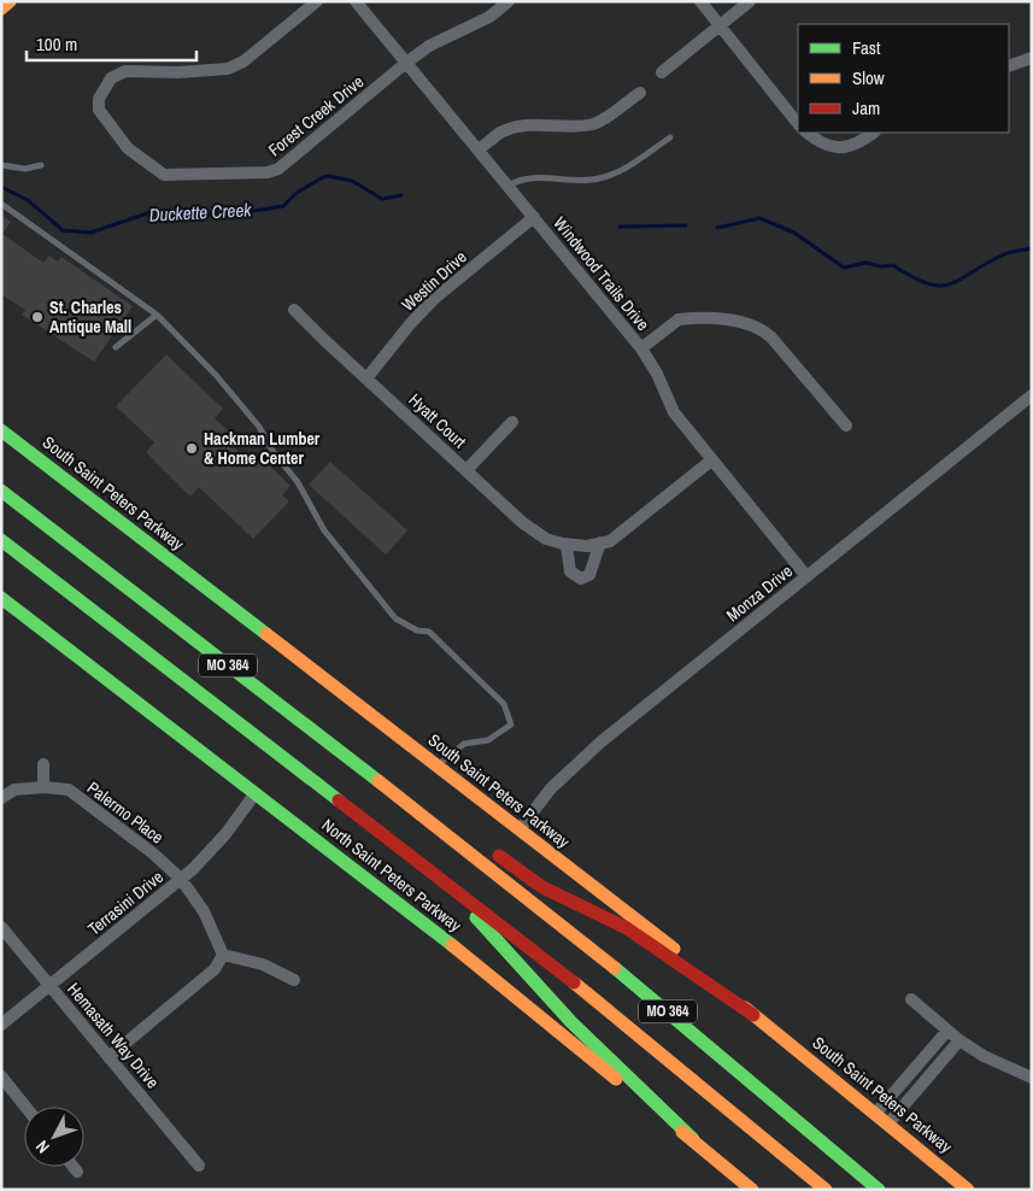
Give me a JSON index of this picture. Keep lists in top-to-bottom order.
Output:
{
  "streets": {
    "main road": ["South Saint Peters Parkway", "MO 364", "North Saint Peters Parkway"],
    "street": [
      "Forest Creek Drive",
      "Windwood Trails Drive",
      "Westin Drive",
      "Hyatt Court",
      "Monza Drive",
      "Palermo Place",
      "Terrasini Drive",
      "Hemasath Way Drive"
    ]
  },
  "crossings": [
    ["Forest Creek Drive", "Windwood Trails Drive"],
    ["Windwood Trails Drive", "Westin Drive"],
    ["Windwood Trails Drive", "Hyatt Court"],
    ["Windwood Trails Drive", "Monza Drive"],
    ["Westin Drive", "Hyatt Court"],
    ["South Saint Peters Parkway", "Monza Drive"],
    ["Palermo Place", "Terrasini Drive"],
    ["North Saint Peters Parkway", "Terrasini Drive"],
    ["Terrasini Drive", "Hemasath Way Drive"]
  ],
  "water": ["Duckette Creek"],
  "places": ["St. Charles Antique Mall", "Hackman Lumber & Home Center"],
  "legend": ["Fast", "Slow", "Jam"],
  "scale_bar": "100 m",
  "north": "bottom left"
}
